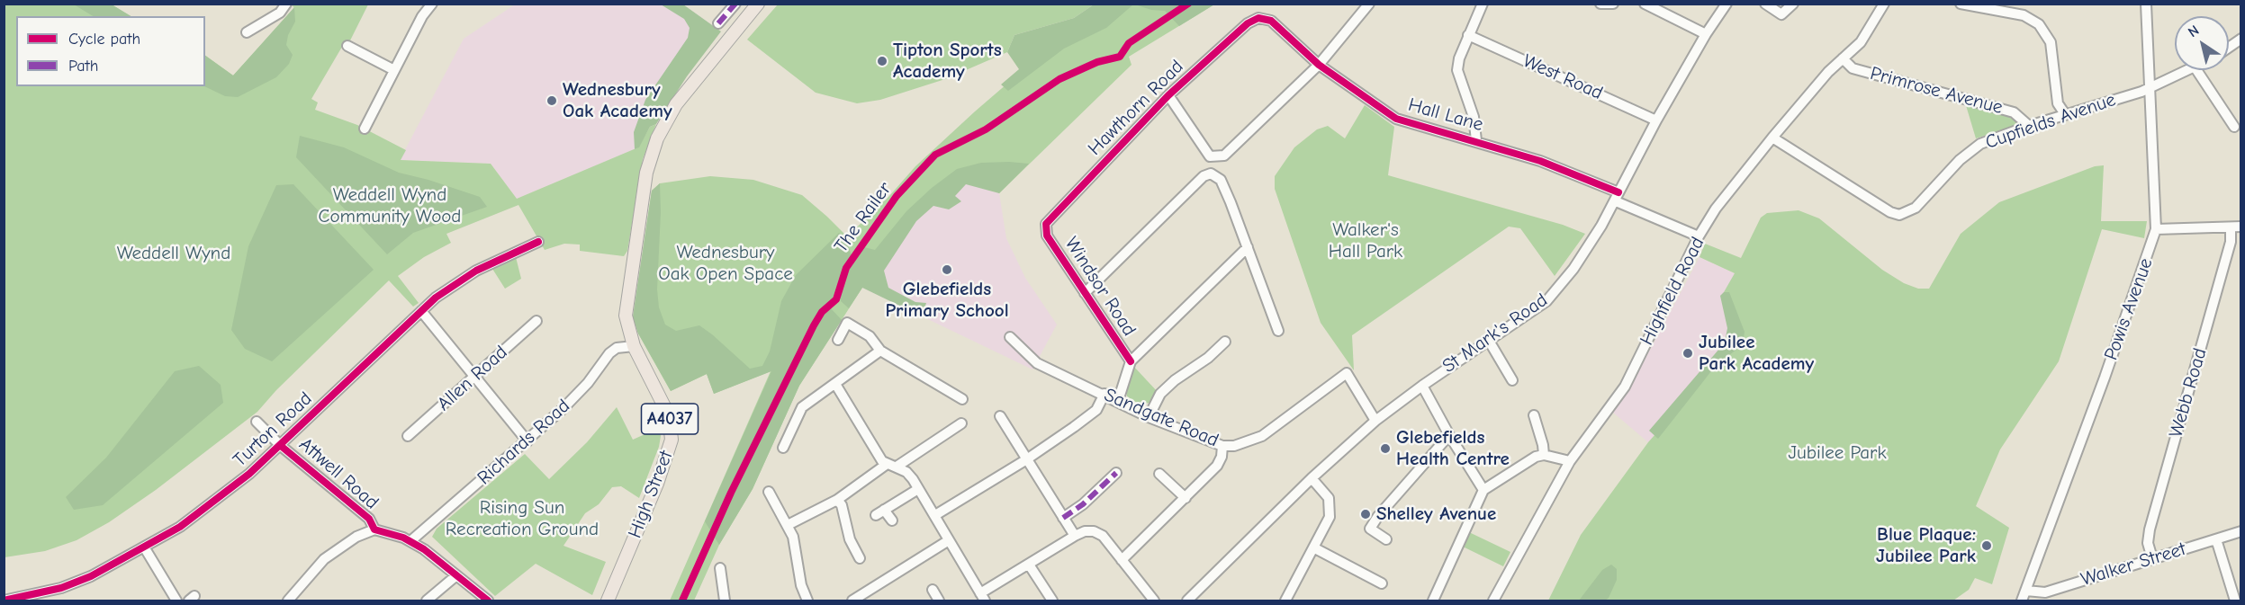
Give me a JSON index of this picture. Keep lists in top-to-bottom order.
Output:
{
  "streets": {
    "main road": ["A4037", "High Street"],
    "street": [
      "West Road",
      "Primrose Avenue",
      "Hawthorn Road",
      "Hall Lane",
      "Cupfields Avenue",
      "Windsor Road",
      "Highfield Road",
      "Powis Avenue",
      "St Mark's Road",
      "Allen Road",
      "Webb Road",
      "Sandgate Road",
      "Turton Road",
      "Richards Road",
      "Attwell Road",
      "Walker Street"
    ],
    "cycle path": ["The Railer"]
  },
  "crossings": [
    ["West Road", "St Mark's Road"],
    ["Primrose Avenue", "Cupfields Avenue"],
    ["Primrose Avenue", "Highfield Road"],
    ["Hawthorn Road", "Hall Lane"],
    ["Hawthorn Road", "Windsor Road"],
    ["Hall Lane", "Highfield Road"],
    ["Hall Lane", "St Mark's Road"],
    ["Cupfields Avenue", "Highfield Road"],
    ["Cupfields Avenue", "Powis Avenue"],
    ["Powis Avenue", "Walker Street"],
    ["St Mark's Road", "Sandgate Road"],
    ["Webb Road", "Walker Street"],
    ["Turton Road", "Attwell Road"],
    ["Richards Road", "Attwell Road"],
    ["Richards Road", "High Street"]
  ],
  "parks": [
    "Weddell Wynd Community Wood",
    "Walker's Hall Park",
    "Wednesbury Oak Open Space",
    "Weddell Wynd",
    "Jubilee Park",
    "Rising Sun Recreation Ground"
  ],
  "places": [
    "Tipton Sports Academy",
    "Wednesbury Oak Academy",
    "Glebefields Primary School",
    "Jubilee Park Academy",
    "Glebefields Health Centre",
    "Shelley Avenue",
    "Blue Plaque: Jubilee Park"
  ],
  "legend": ["Cycle path", "Path"],
  "north": "top left"
}
